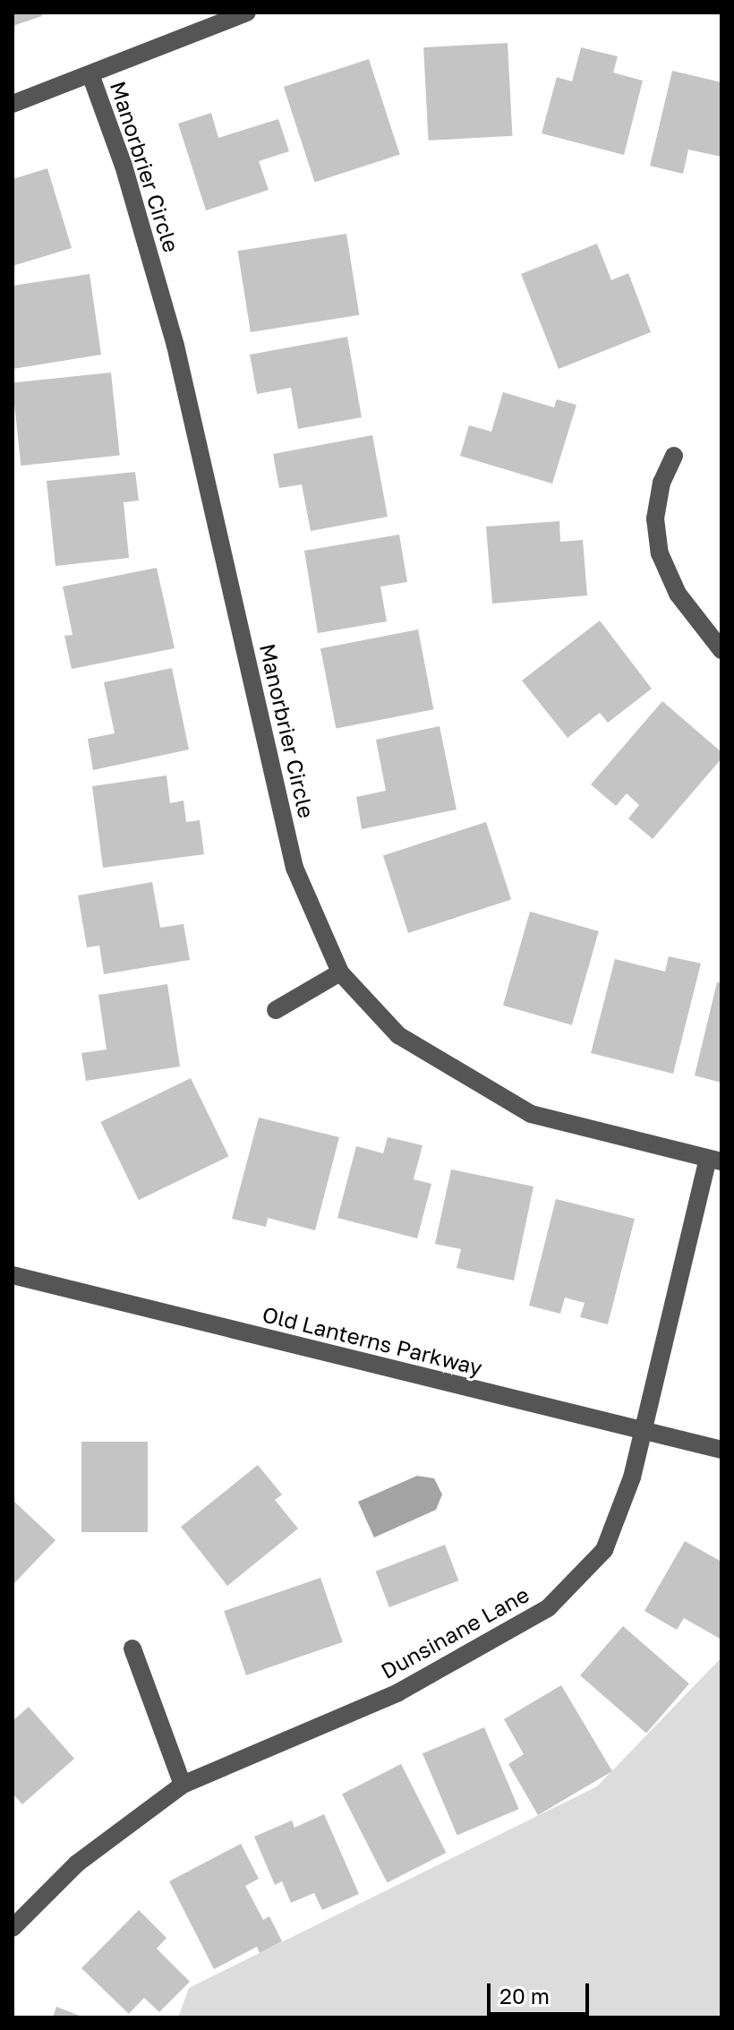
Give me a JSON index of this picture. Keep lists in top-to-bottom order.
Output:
{
  "streets": {
    "street": ["Manorbrier Circle", "Old Lanterns Parkway", "Dunsinane Lane"]
  },
  "crossings": [
    ["Manorbrier Circle", "Dunsinane Lane"],
    ["Old Lanterns Parkway", "Dunsinane Lane"]
  ],
  "scale_bar": "20 m"
}
